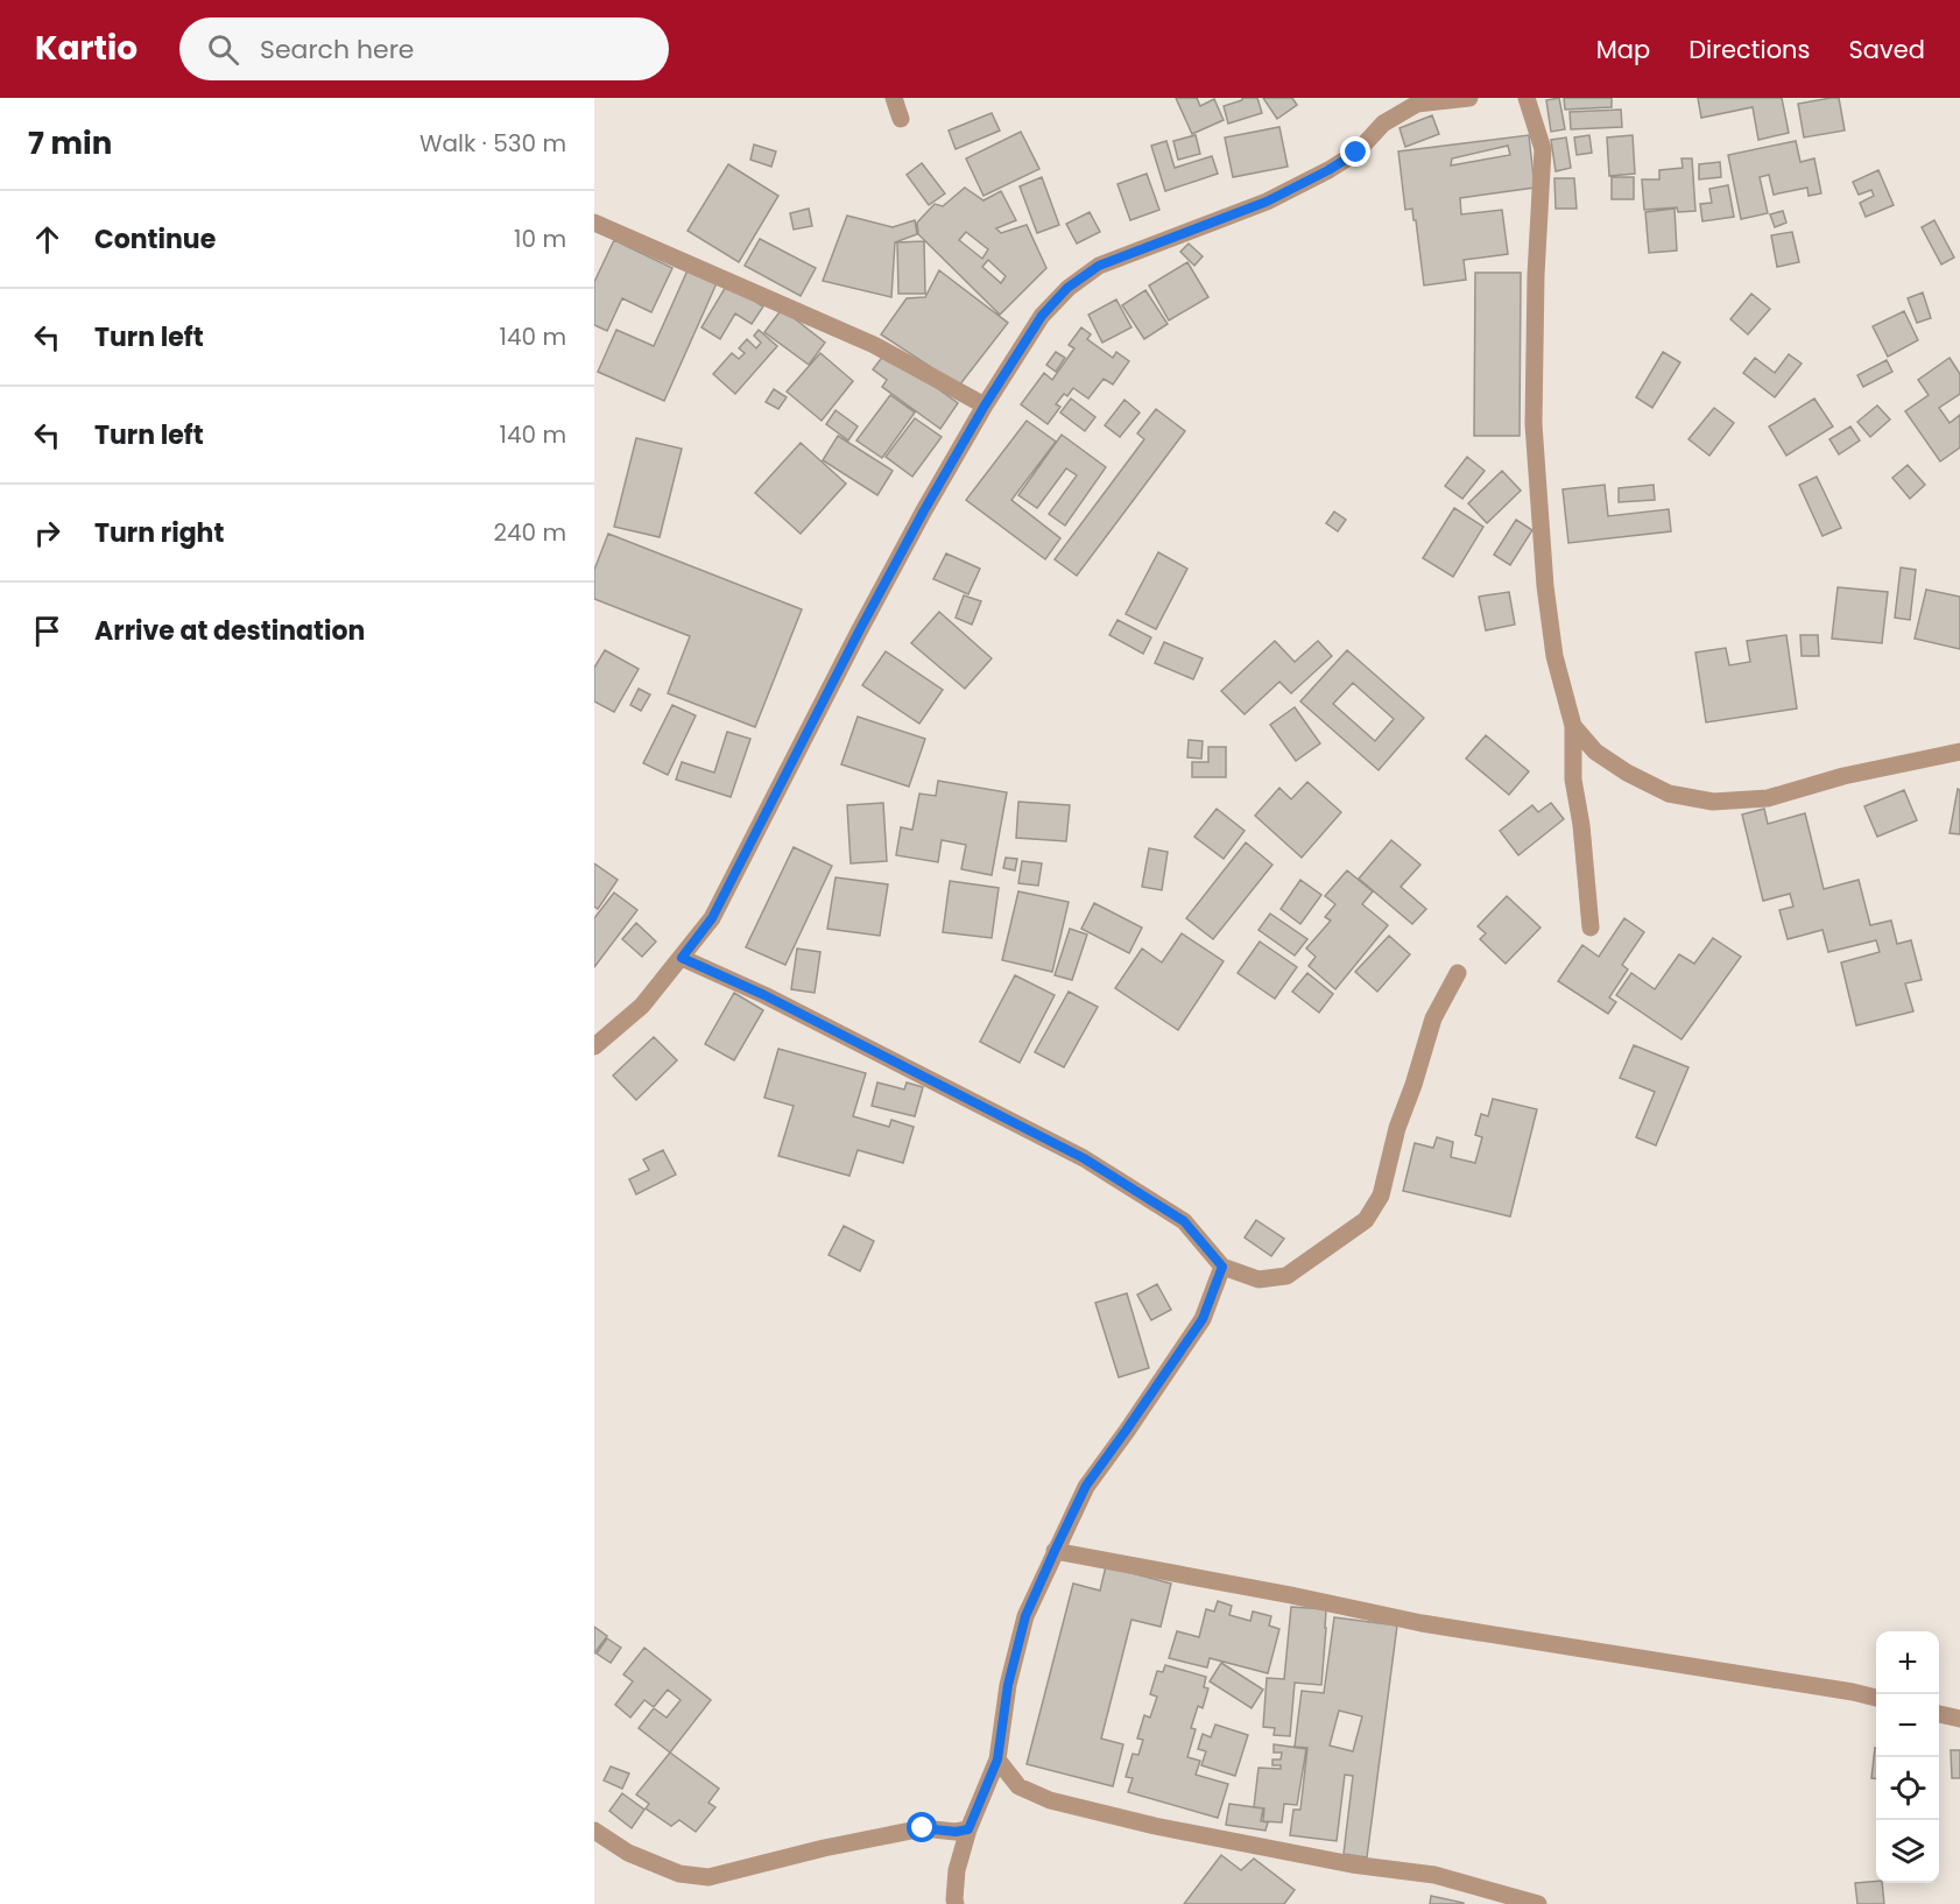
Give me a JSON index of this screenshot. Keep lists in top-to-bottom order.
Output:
{
  "page": {
    "header": "Kartio",
    "search": "Search here",
    "nav": ["Map", "Directions", "Saved"],
    "heading": ["7 min", "Walk · 530 m"],
    "list": [
      ["Continue", "10 m"],
      ["Turn left", "140 m"],
      ["Turn left", "140 m"],
      ["Turn right", "240 m"],
      "Arrive at destination"
    ],
    "map_buttons": ["+", "−"]
  }
}
